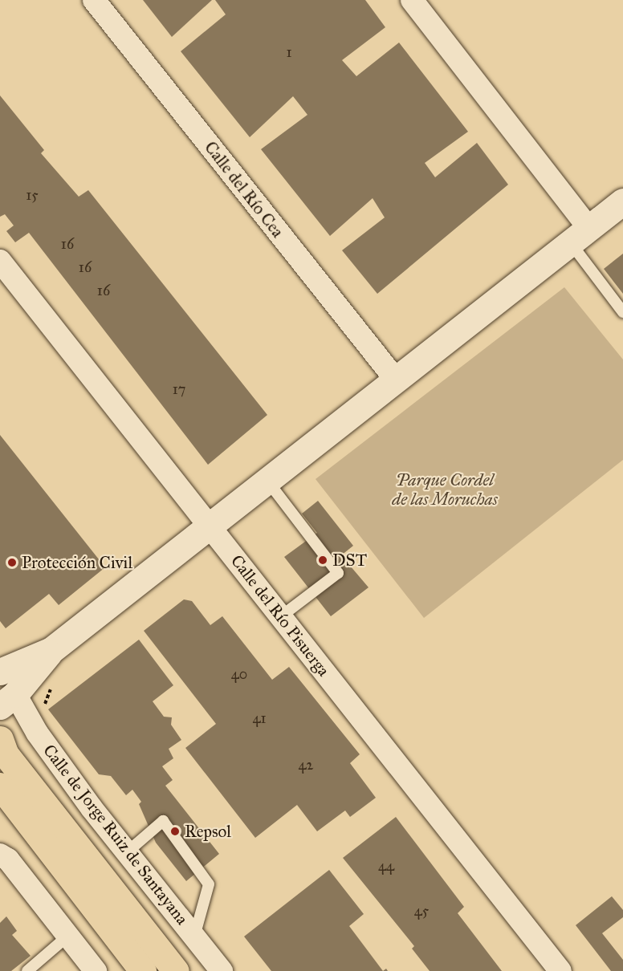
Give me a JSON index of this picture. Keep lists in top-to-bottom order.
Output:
{
  "streets": {
    "street": ["Calle del Río Cea", "Calle del Río Pisuerga", "Calle de Jorge Ruiz de Santayana"]
  },
  "parks": ["Parque Cordel de las Moruchas"],
  "places": ["DST", "Protección Civil", "Repsol"],
  "house_numbers": [
    "1",
    "15",
    "16",
    "16",
    "16",
    "17",
    "40",
    "41",
    "42",
    "44",
    "45"
  ]
}
